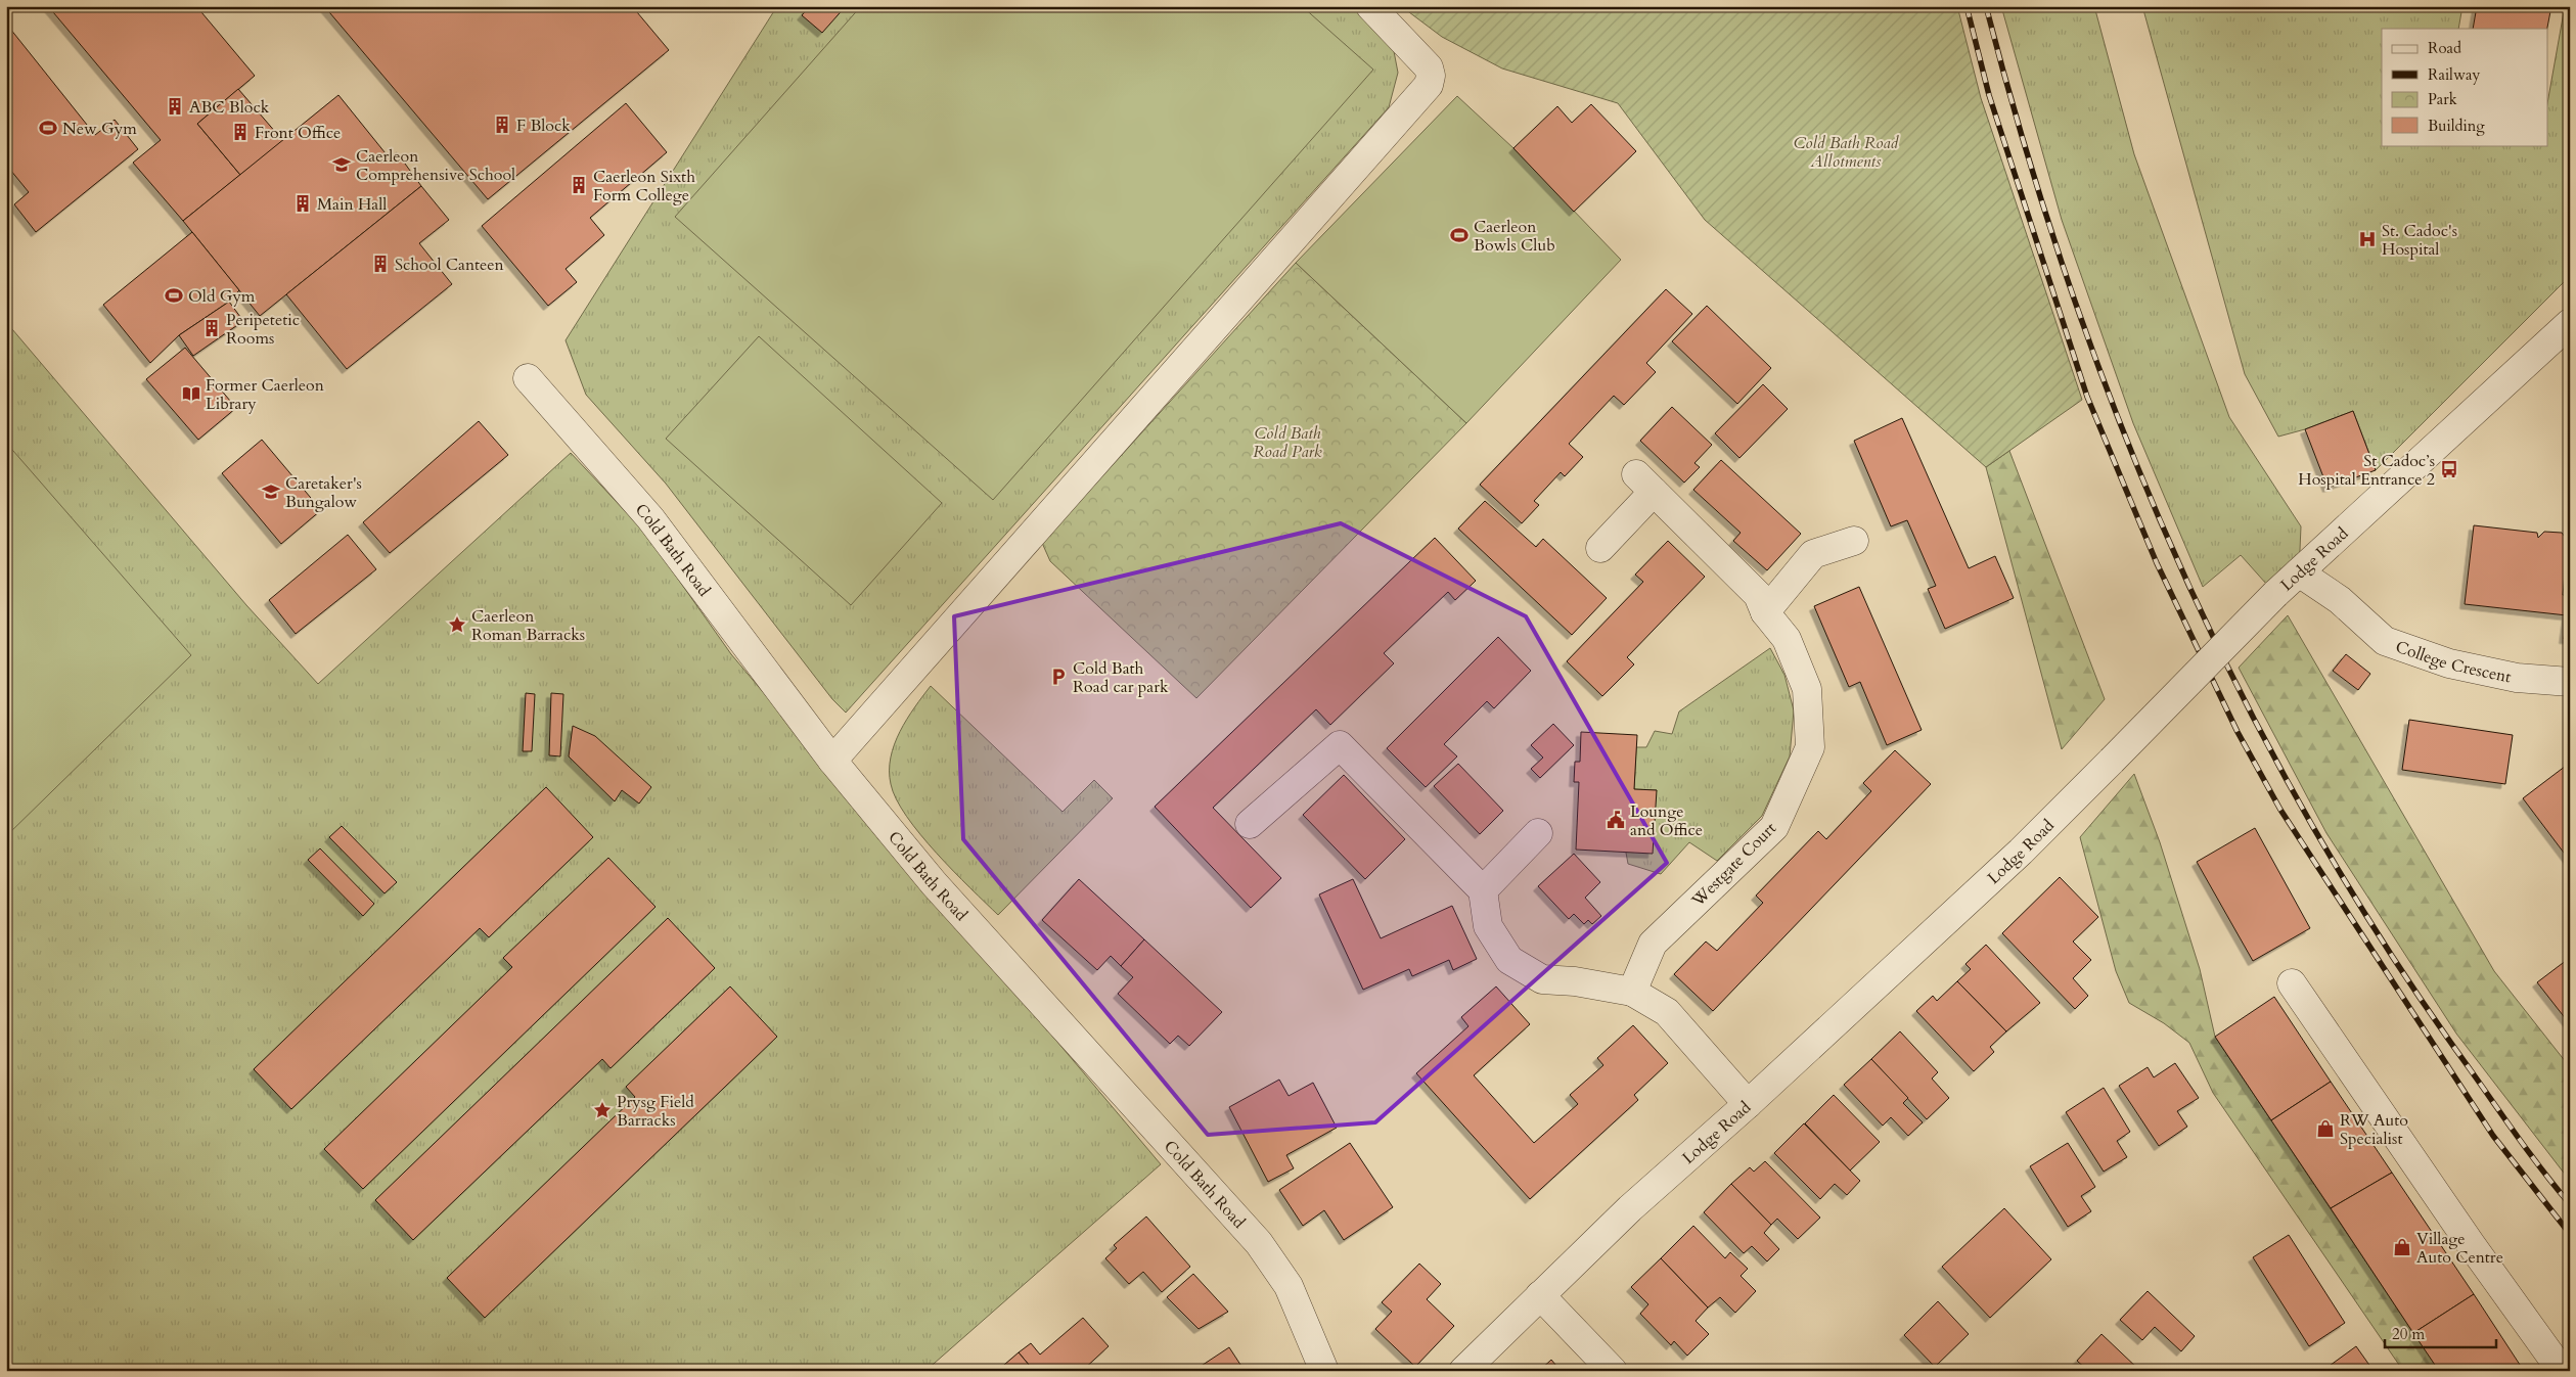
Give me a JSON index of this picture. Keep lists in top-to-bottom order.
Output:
{
  "streets": {
    "street": [
      "Cold Bath Road",
      "Lodge Road",
      "College Crescent",
      "Westgate Court"
    ]
  },
  "crossings": [
    ["Lodge Road", "College Crescent"]
  ],
  "parks": ["Cold Bath Road Allotments", "Cold Bath Road Park"],
  "places": {
    "building": [
      "ABC Block",
      "F Block",
      "Front Office",
      "Caerleon Sixth Form College",
      "Main Hall",
      "School Canteen",
      "Peripetetic Rooms"
    ],
    "sports": ["New Gym", "Caerleon Bowls Club", "Old Gym"],
    "school or university": ["Caerleon Comprehensive School", "Caretaker's Bungalow"],
    "hospital": ["St. Cadoc's Hospital"],
    "library": ["Former Caerleon Library"],
    "bus stop": ["St Cadoc’s Hospital Entrance 2"],
    "place": ["Caerleon Roman Barracks", "Prysg Field Barracks"],
    "parking": ["Cold Bath Road car park"],
    "public building": ["Lounge and Office"],
    "shop": ["RW Auto Specialist", "Village Auto Centre"]
  },
  "legend": [
    "Road",
    "Railway",
    "Park",
    "Building"
  ],
  "scale_bar": "20 m"
}
